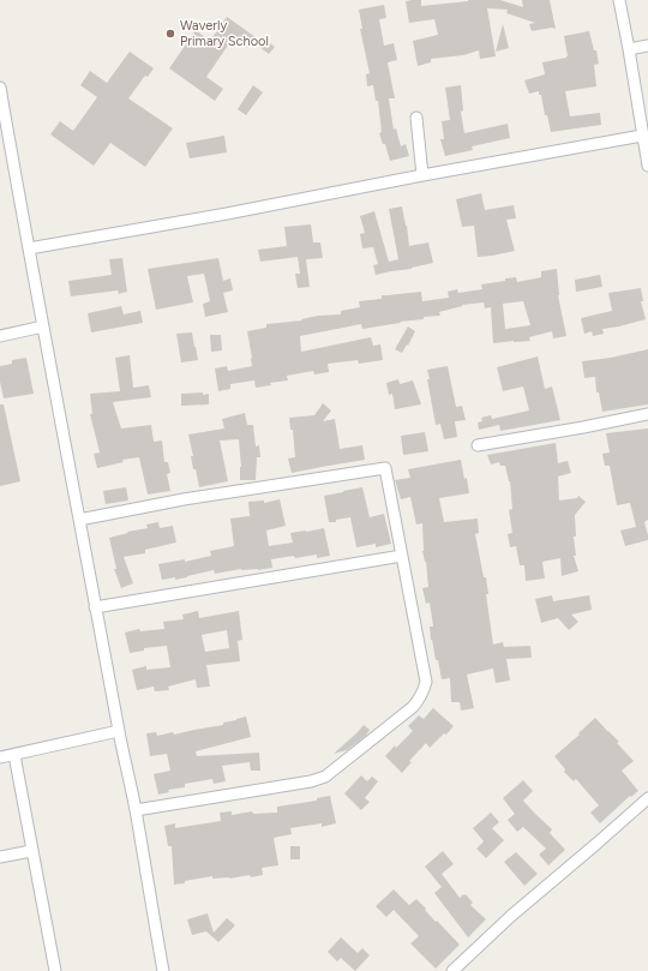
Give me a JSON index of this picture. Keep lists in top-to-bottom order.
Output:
{
  "places": ["Waverly Primary School"]
}
